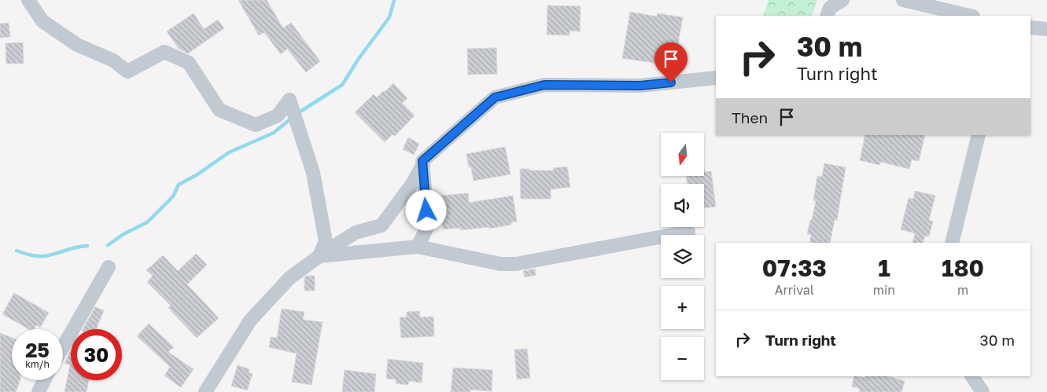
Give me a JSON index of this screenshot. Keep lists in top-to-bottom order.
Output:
{
  "north": "bottom",
  "page": {
    "turn": ["30 m", "Turn right"],
    "then": "Then",
    "map_buttons": ["+", "−"],
    "eta": [
      "07:33",
      "Arrival",
      "1",
      "min",
      "180",
      "m"
    ],
    "list": [
      {
        "name": "Turn right",
        "value": "30 m"
      }
    ],
    "speed": "25 km/h",
    "limit": "30"
  }
}
